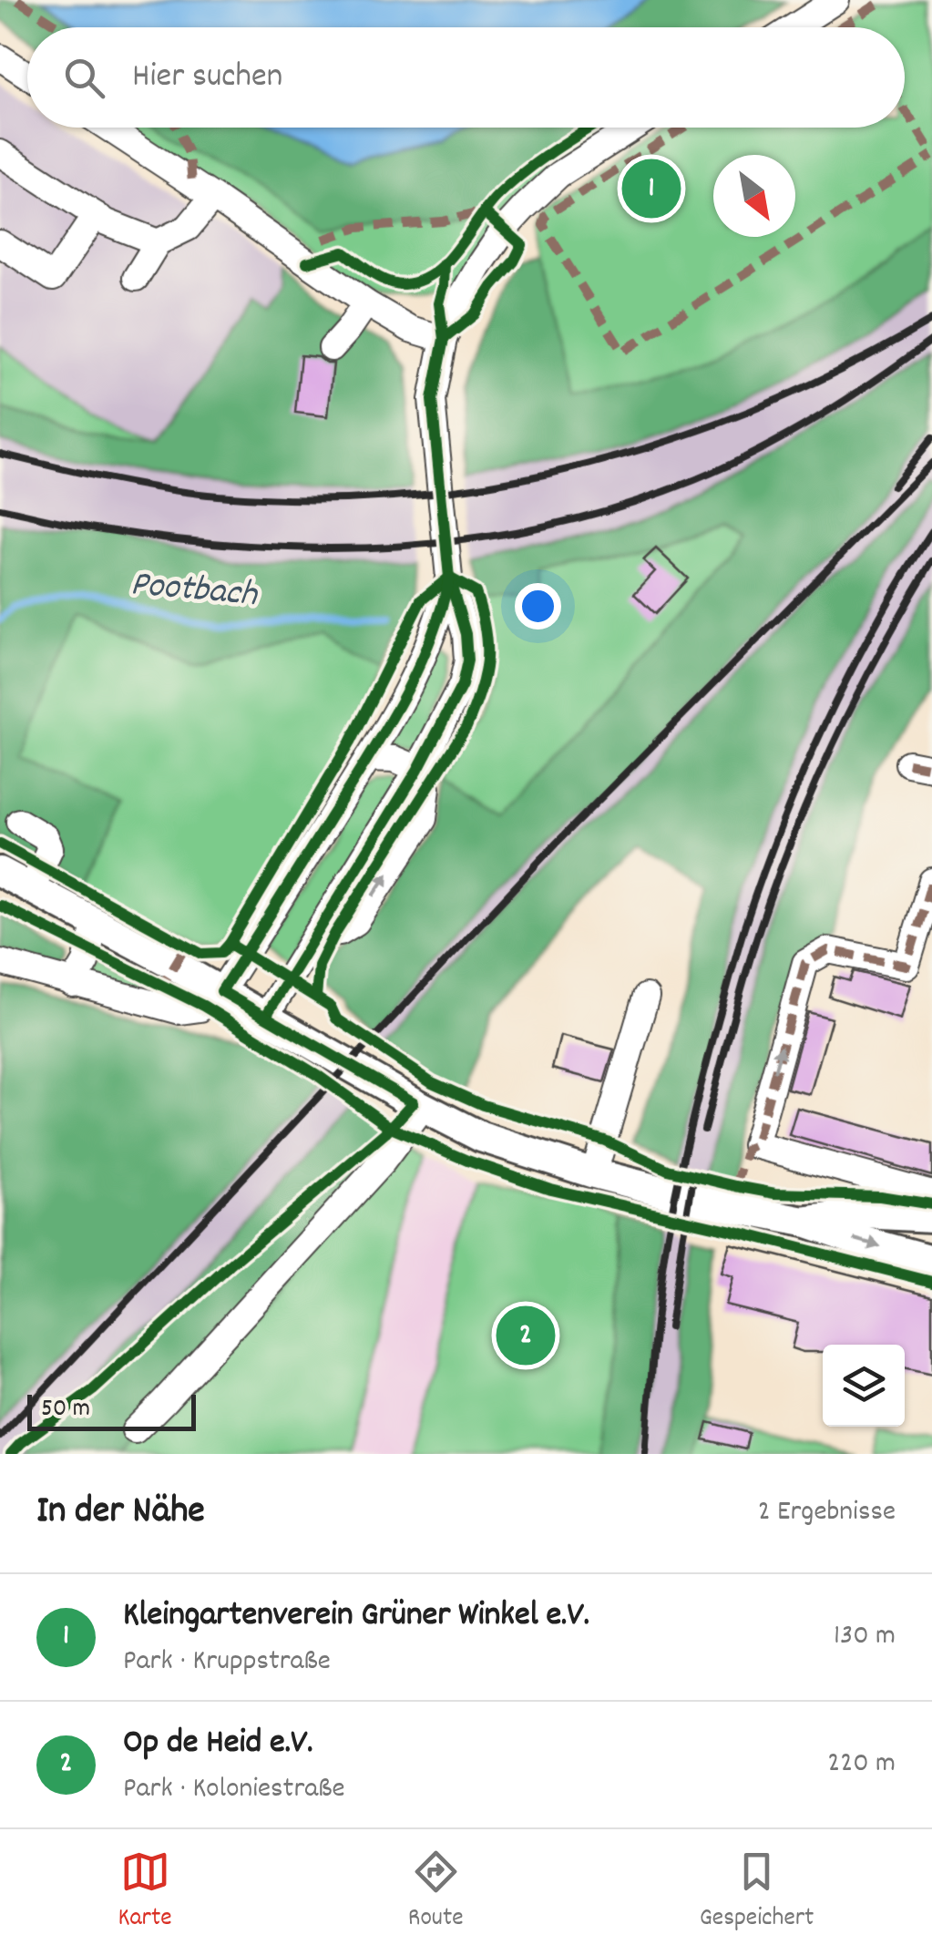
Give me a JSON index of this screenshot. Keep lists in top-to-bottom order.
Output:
{
  "water": ["Pootbach"],
  "scale_bar": "50 m",
  "north": "bottom right",
  "page": {
    "search": "Hier suchen",
    "pins": ["1", "2"],
    "scale": "50 m",
    "heading": ["In der Nähe", "2 Ergebnisse"],
    "list": [
      {
        "mark": "1",
        "name": "Kleingartenverein Grüner Winkel e.V.",
        "note": "Park · Kruppstraße",
        "value": "130 m"
      },
      {
        "mark": "2",
        "name": "Op de Heid e.V.",
        "note": "Park · Koloniestraße",
        "value": "220 m"
      }
    ],
    "nav": ["Karte", "Route", "Gespeichert"]
  }
}
